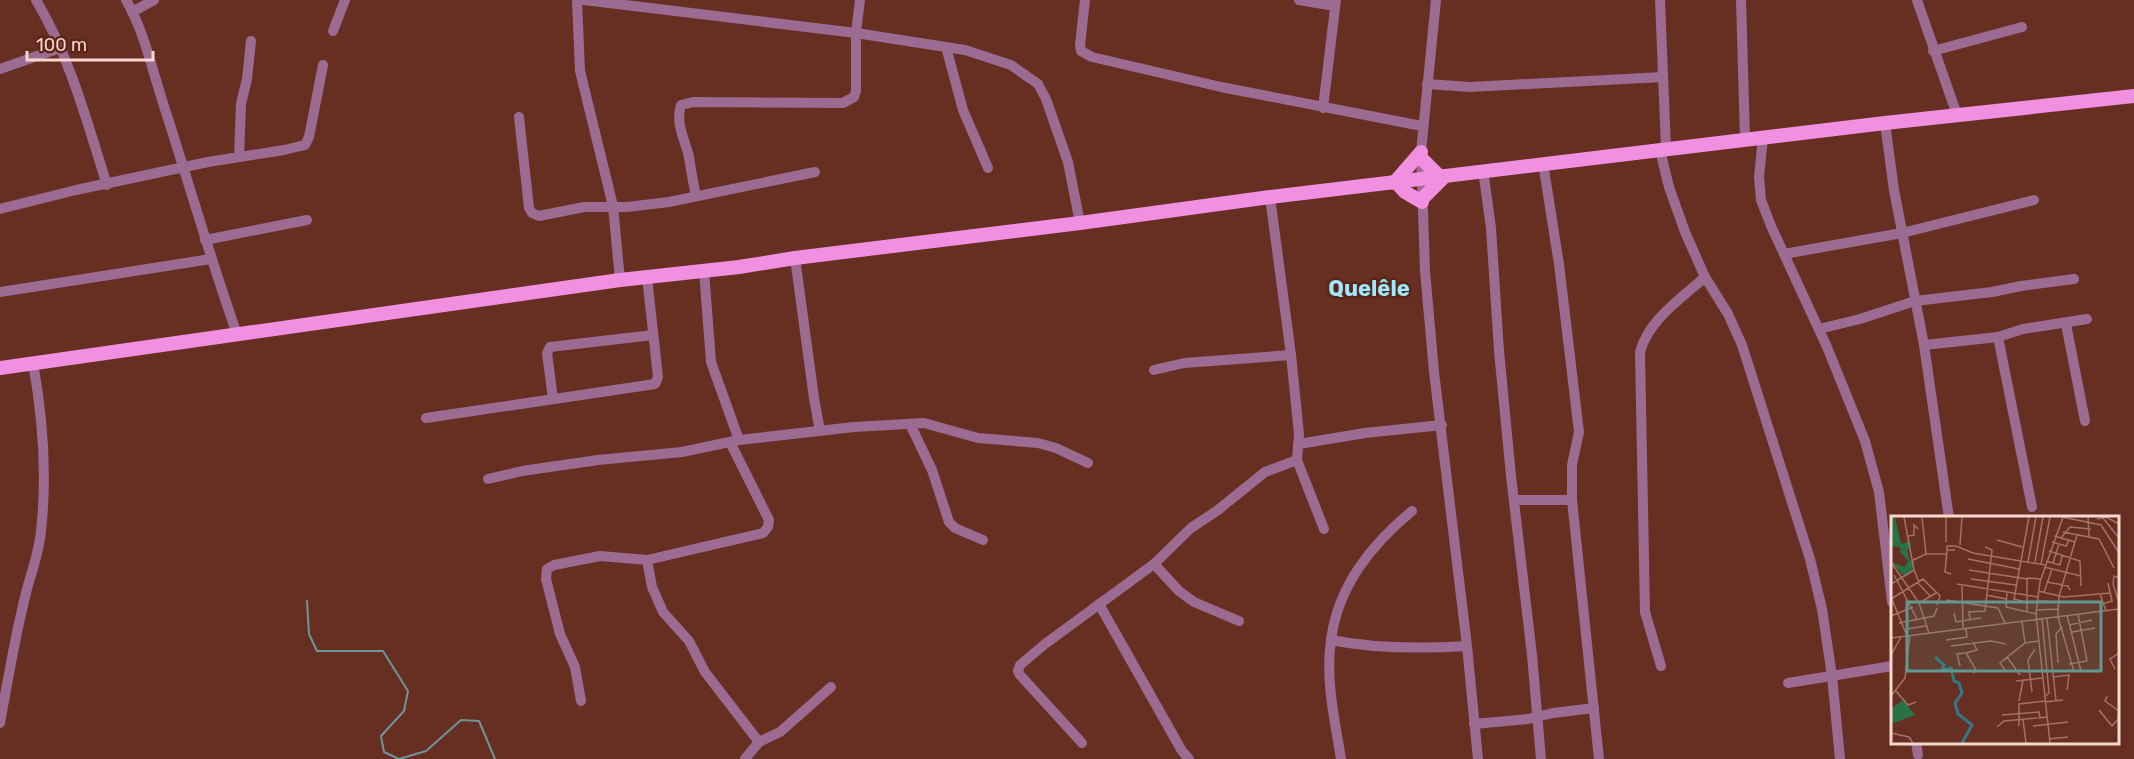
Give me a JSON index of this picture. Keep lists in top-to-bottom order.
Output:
{
  "districts": ["Quelêle"],
  "scale_bar": "100 m"
}
